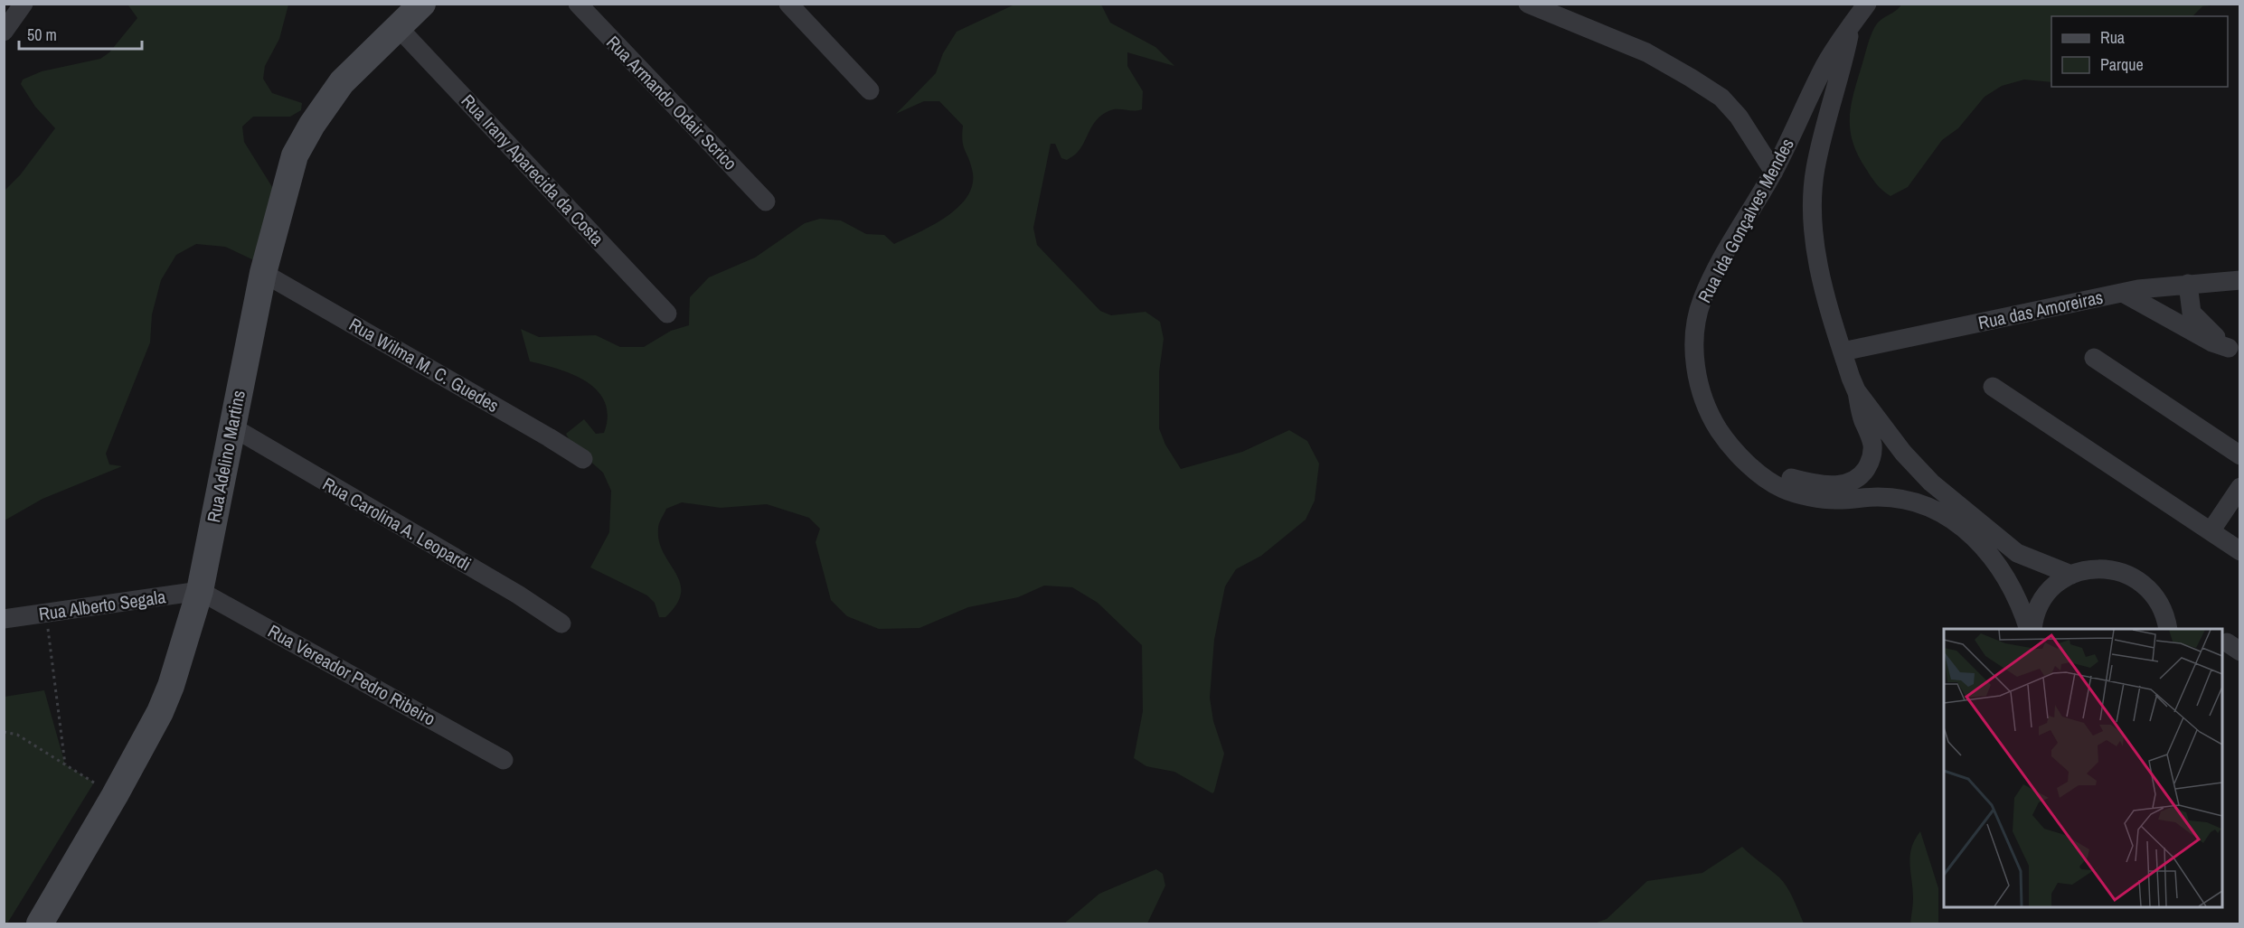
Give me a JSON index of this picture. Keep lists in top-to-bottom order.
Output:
{
  "streets": {
    "street": [
      "Rua Armando Odair Scrico",
      "Rua Irany Aparecida da Costa",
      "Rua Ida Gonçalves Mendes",
      "Rua das Amoreiras",
      "Rua Wilma M. C. Guedes",
      "Rua Adelino Martins",
      "Rua Carolina A. Leopardi",
      "Rua Alberto Segala",
      "Rua Vereador Pedro Ribeiro"
    ]
  },
  "crossings": [
    ["Rua Irany Aparecida da Costa", "Rua Adelino Martins"],
    ["Rua Ida Gonçalves Mendes", "Rua das Amoreiras"],
    ["Rua Wilma M. C. Guedes", "Rua Adelino Martins"],
    ["Rua Adelino Martins", "Rua Carolina A. Leopardi"],
    ["Rua Adelino Martins", "Rua Alberto Segala"],
    ["Rua Adelino Martins", "Rua Vereador Pedro Ribeiro"],
    ["Rua Alberto Segala", "Rua Vereador Pedro Ribeiro"]
  ],
  "legend": ["Rua", "Parque"],
  "scale_bar": "50 m"
}
